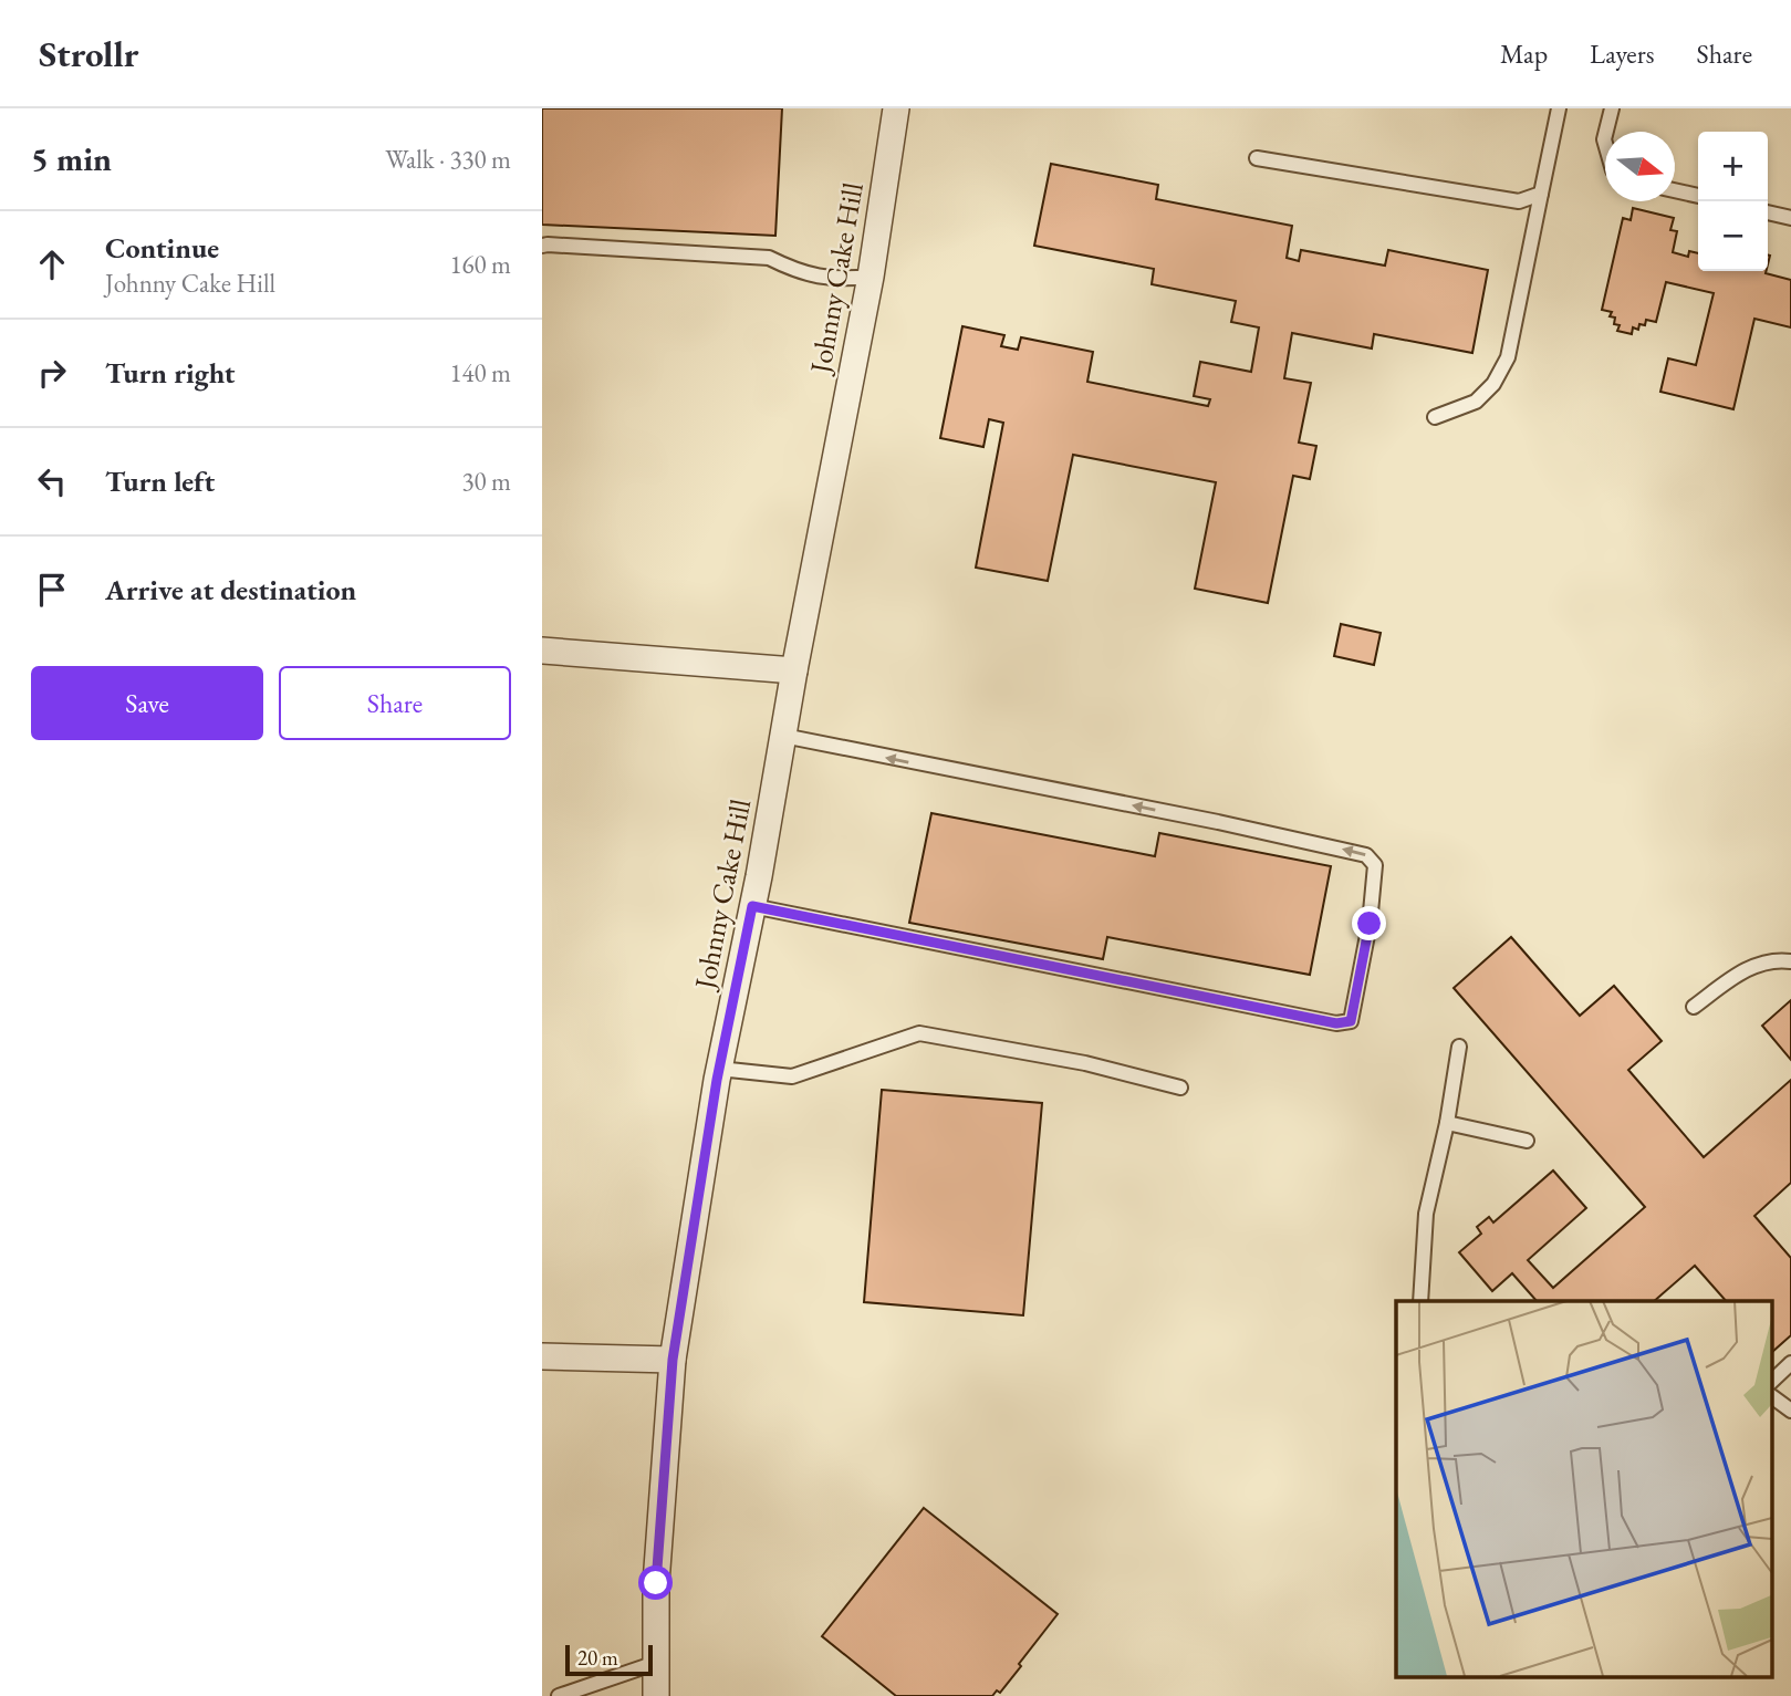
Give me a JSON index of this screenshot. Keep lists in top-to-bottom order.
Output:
{
  "streets": {
    "street": ["Johnny Cake Hill"]
  },
  "scale_bar": "20 m",
  "north": "right",
  "page": {
    "header": "Strollr",
    "nav": ["Map", "Layers", "Share"],
    "heading": ["5 min", "Walk · 330 m"],
    "map_buttons": ["+", "−"],
    "list": [
      ["Continue", "Johnny Cake Hill", "160 m"],
      ["Turn right", "140 m"],
      ["Turn left", "30 m"],
      "Arrive at destination"
    ],
    "buttons": ["Save", "Share"],
    "scale": "20 m"
  }
}
